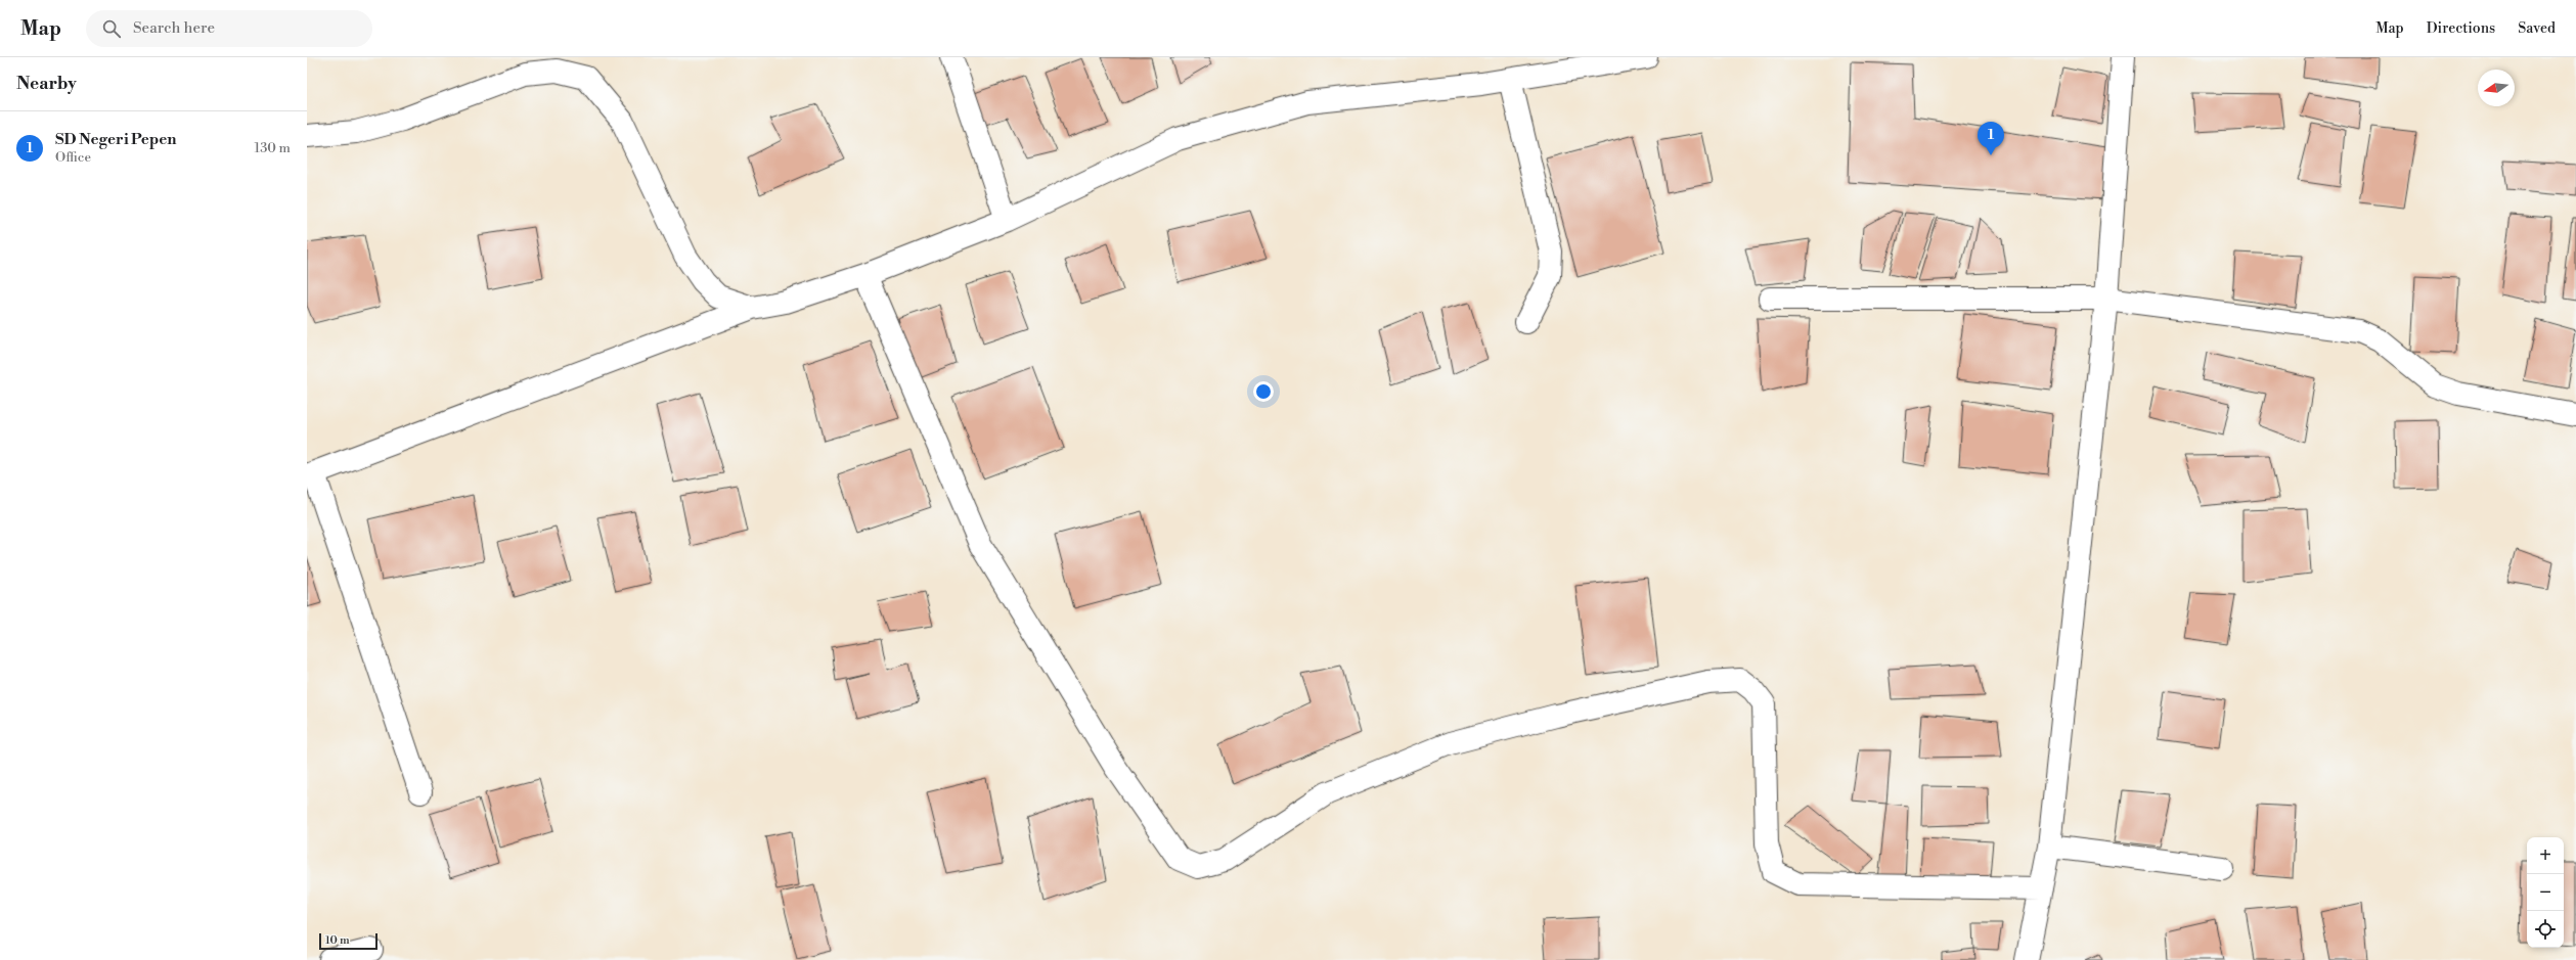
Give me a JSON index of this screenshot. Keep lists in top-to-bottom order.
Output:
{
  "scale_bar": "10 m",
  "north": "left",
  "page": {
    "header": "Map",
    "search": "Search here",
    "nav": ["Map", "Directions", "Saved"],
    "heading": "Nearby",
    "list": [
      {
        "mark": "1",
        "name": "SD Negeri Pepen",
        "note": "Office",
        "value": "130 m"
      }
    ],
    "pins": "1",
    "map_buttons": ["+", "−"],
    "scale": "10 m"
  }
}
